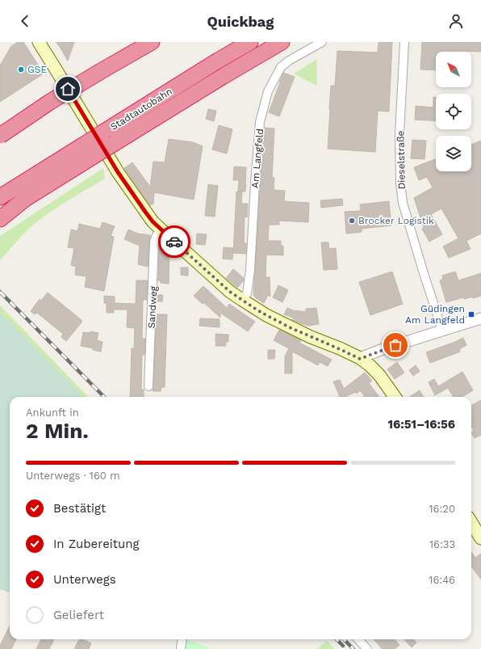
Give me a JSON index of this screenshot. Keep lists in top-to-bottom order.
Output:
{
  "streets": {
    "highway": ["Stadtautobahn"],
    "street": ["Am Langfeld", "Dieselstraße", "Sandweg"]
  },
  "places": {
    "other": ["GSE", "Brocker Logistik"],
    "transit": ["Güdingen Am Langfeld"]
  },
  "north": "top left",
  "page": {
    "header": "Quickbag",
    "heading": ["2 Min.", "Ankunft in", "16:51–16:56"],
    "bar": "Unterwegs · 160 m",
    "list": [
      ["Bestätigt", "16:20"],
      ["In Zubereitung", "16:33"],
      ["Unterwegs", "16:46"],
      "Geliefert"
    ]
  }
}
